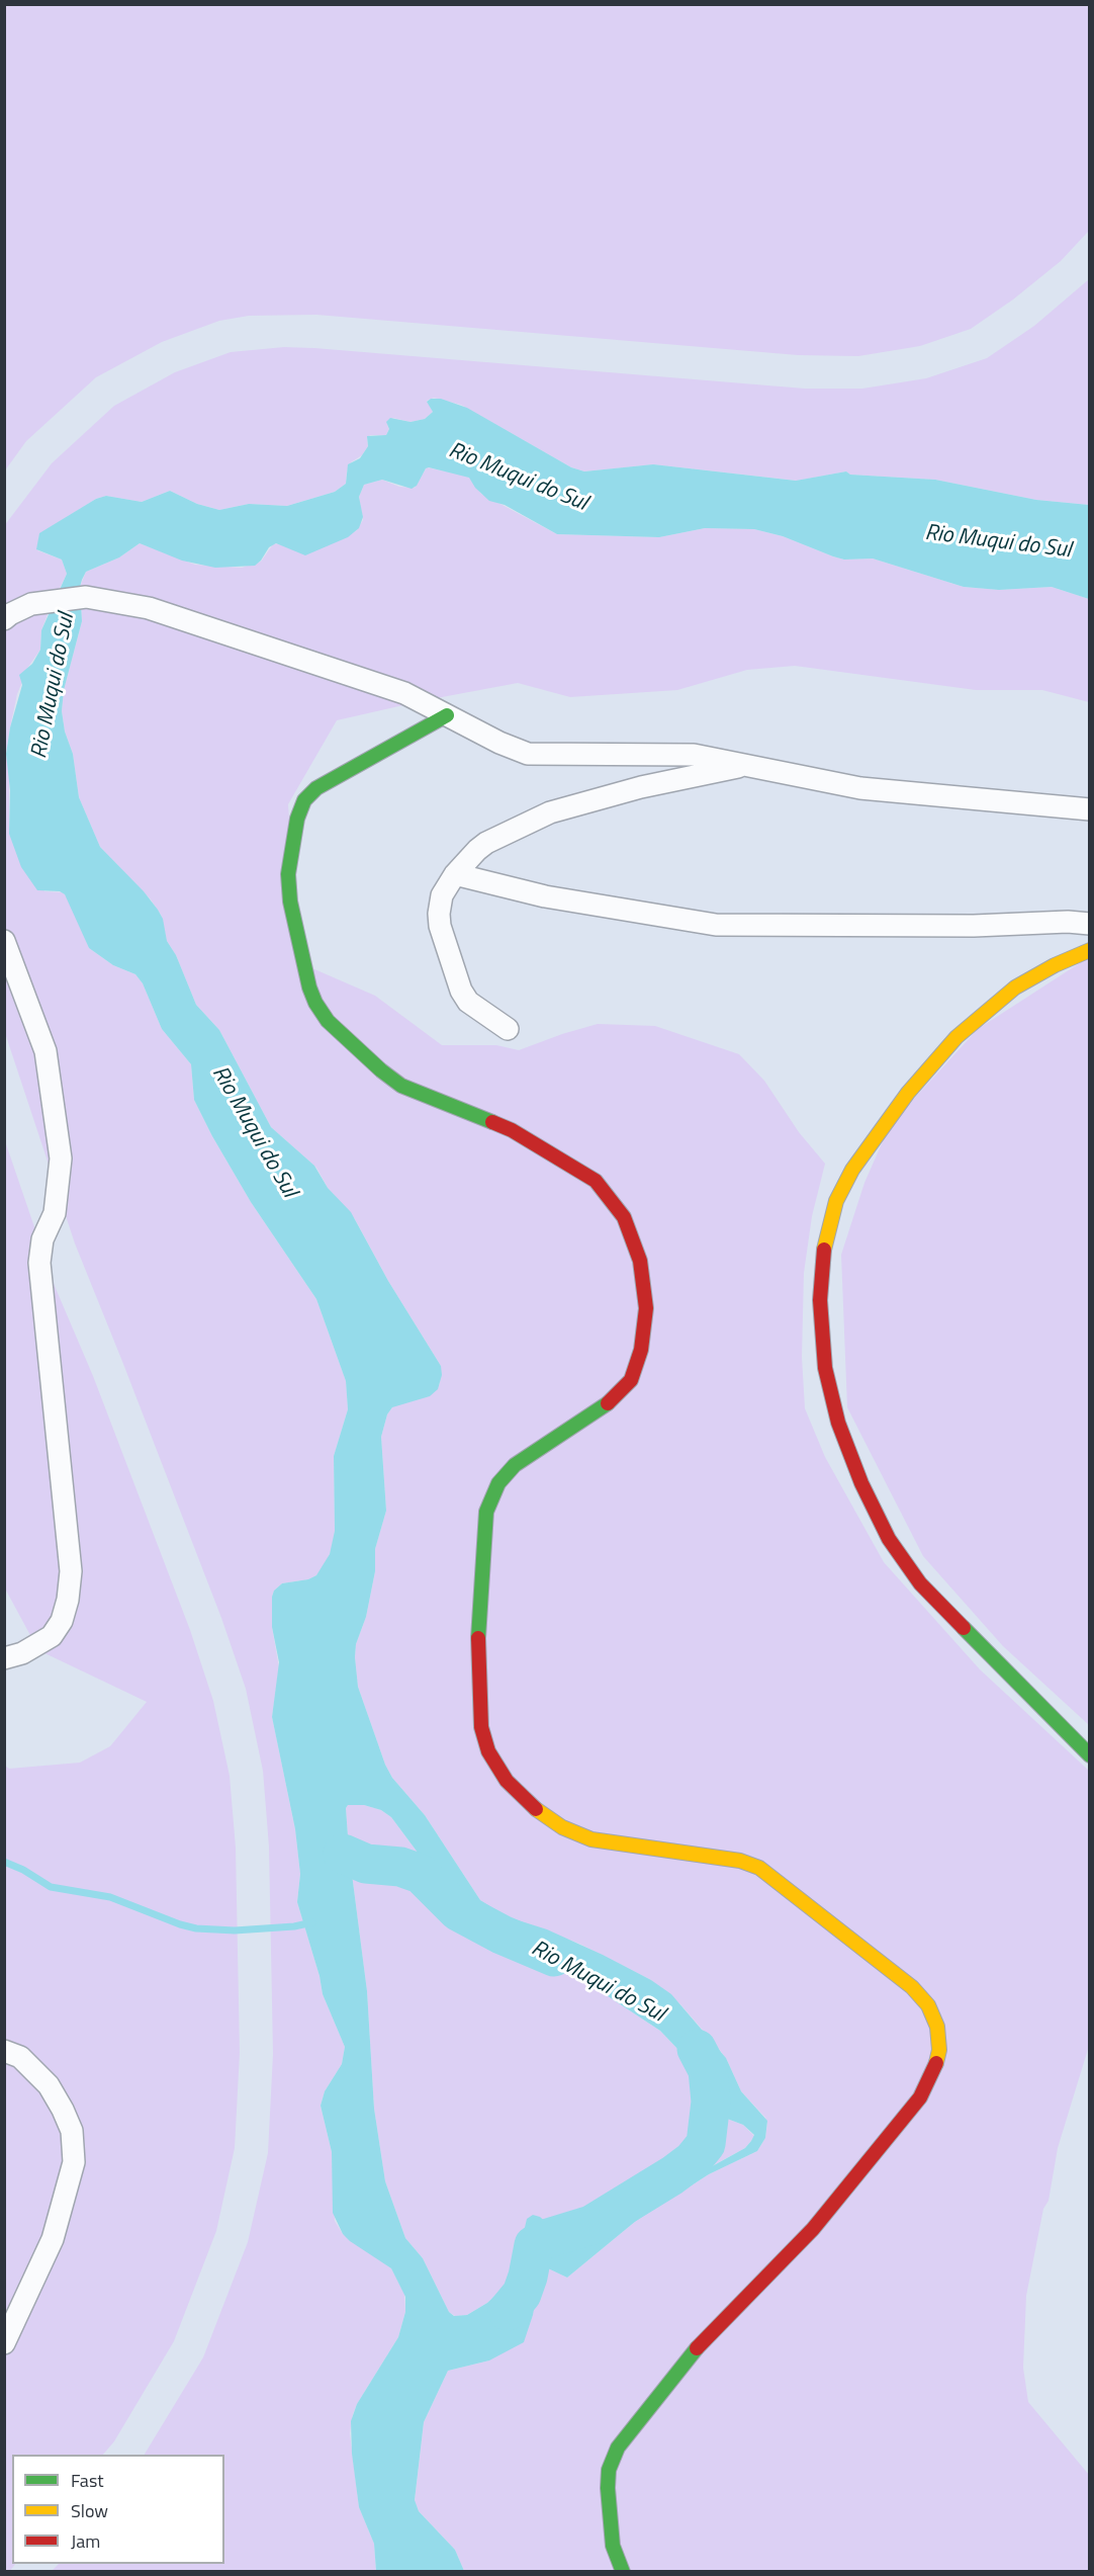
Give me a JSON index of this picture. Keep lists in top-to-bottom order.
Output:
{
  "water": ["Rio Muqui do Sul"],
  "legend": ["Fast", "Slow", "Jam"]
}
